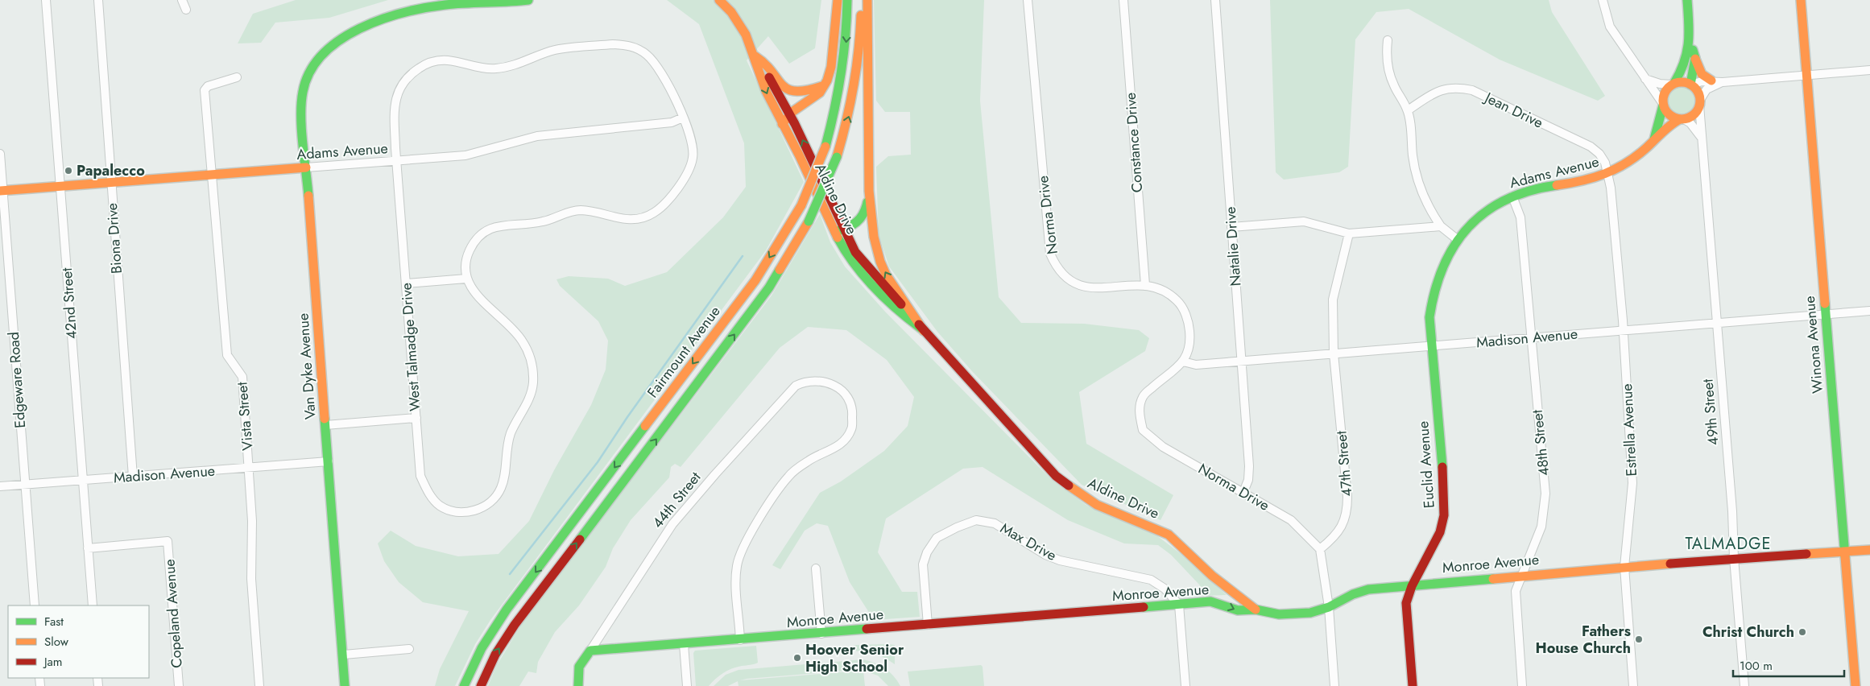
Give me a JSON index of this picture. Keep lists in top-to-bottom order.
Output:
{
  "streets": {
    "main road": [
      "Adams Avenue",
      "Aldine Drive",
      "Winona Avenue",
      "Fairmount Avenue",
      "Van Dyke Avenue",
      "Euclid Avenue",
      "44th Street",
      "Monroe Avenue"
    ],
    "street": [
      "Jean Drive",
      "Constance Drive",
      "Norma Drive",
      "Biona Drive",
      "Natalie Drive",
      "42nd Street",
      "Madison Avenue",
      "West Talmadge Drive",
      "Edgeware Road",
      "49th Street",
      "Vista Street",
      "Estrella Avenue",
      "48th Street",
      "47th Street",
      "Max Drive",
      "Copeland Avenue"
    ]
  },
  "crossings": [
    ["Jean Drive", "Adams Avenue"],
    ["Jean Drive", "Estrella Avenue"],
    ["Constance Drive", "Norma Drive"],
    ["Adams Avenue", "Biona Drive"],
    ["Adams Avenue", "42nd Street"],
    ["Adams Avenue", "West Talmadge Drive"],
    ["Adams Avenue", "Van Dyke Avenue"],
    ["Adams Avenue", "Edgeware Road"],
    ["Adams Avenue", "49th Street"],
    ["Adams Avenue", "Vista Street"],
    ["Adams Avenue", "Estrella Avenue"],
    ["Adams Avenue", "48th Street"],
    ["Adams Avenue", "Euclid Avenue"],
    ["Aldine Drive", "Monroe Avenue"],
    ["Norma Drive", "Natalie Drive"],
    ["Norma Drive", "Madison Avenue"],
    ["Norma Drive", "47th Street"],
    ["Biona Drive", "Madison Avenue"],
    ["Natalie Drive", "Madison Avenue"],
    ["42nd Street", "Madison Avenue"],
    ["42nd Street", "Copeland Avenue"],
    ["Madison Avenue", "Winona Avenue"],
    ["Madison Avenue", "Van Dyke Avenue"],
    ["Madison Avenue", "Edgeware Road"],
    ["Madison Avenue", "49th Street"],
    ["Madison Avenue", "Vista Street"],
    ["Madison Avenue", "Estrella Avenue"],
    ["Madison Avenue", "48th Street"],
    ["Madison Avenue", "47th Street"],
    ["Madison Avenue", "Euclid Avenue"],
    ["Winona Avenue", "Monroe Avenue"],
    ["49th Street", "Monroe Avenue"],
    ["Estrella Avenue", "Monroe Avenue"],
    ["48th Street", "Monroe Avenue"],
    ["Euclid Avenue", "Monroe Avenue"],
    ["44th Street", "Monroe Avenue"],
    ["Max Drive", "Monroe Avenue"]
  ],
  "districts": ["TALMADGE"],
  "places": [
    "Papalecco",
    "Christ Church",
    "Fathers House Church",
    "Hoover Senior High School"
  ],
  "legend": ["Fast", "Slow", "Jam"],
  "scale_bar": "100 m"
}
